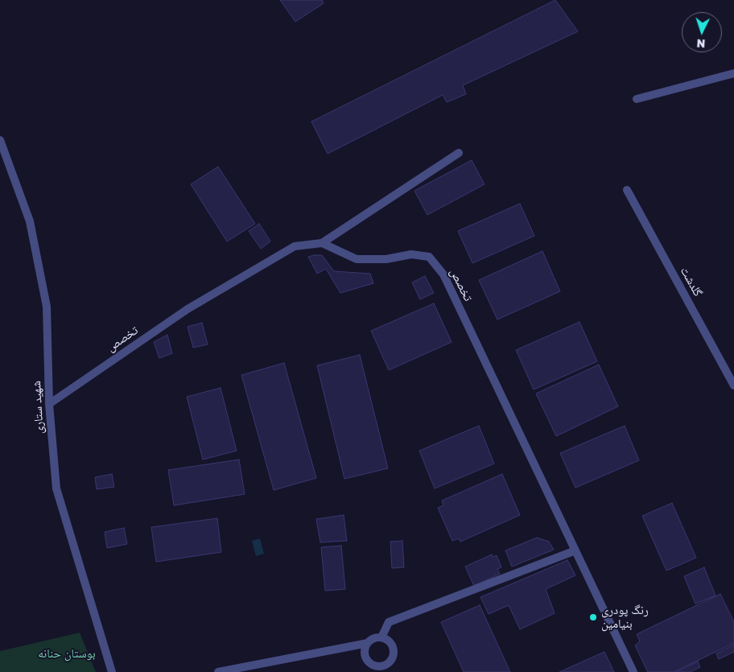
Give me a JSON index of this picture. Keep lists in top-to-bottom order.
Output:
{
  "streets": {
    "street": ["گلدشت", "تخصص", "شهید ستاری"]
  },
  "crossings": [
    ["تخصص", "شهید ستاری"]
  ],
  "parks": ["بوستان حنانه"],
  "places": ["رنگ پودری بنیامین"],
  "north": "bottom"
}
